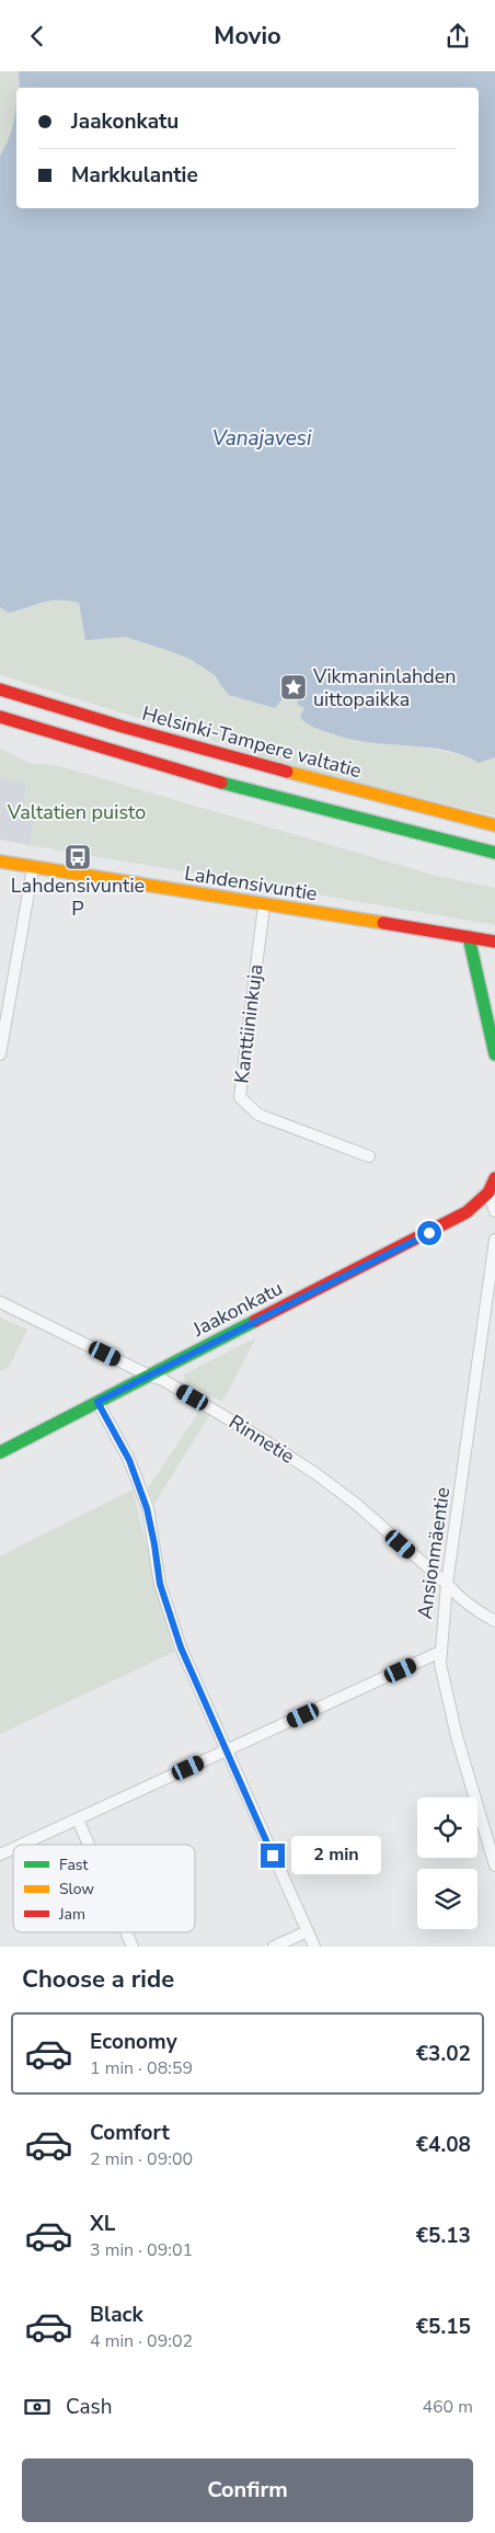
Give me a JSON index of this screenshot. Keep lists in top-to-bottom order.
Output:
{
  "streets": {
    "main road": ["Helsinki-Tampere valtatie", "Lahdensivuntie", "Jaakonkatu"],
    "street": ["Kanttiininkuja", "Rinnetie", "Ansionmäentie"]
  },
  "crossings": [
    ["Lahdensivuntie", "Kanttiininkuja"],
    ["Jaakonkatu", "Rinnetie"],
    ["Rinnetie", "Ansionmäentie"]
  ],
  "water": ["Vanajavesi"],
  "parks": ["Valtatien puisto"],
  "places": {
    "place": ["Vikmaninlahden uittopaikka"],
    "bus stop": ["Lahdensivuntie P"]
  },
  "legend": ["Fast", "Slow", "Jam"],
  "page": {
    "header": "Movio",
    "banner": ["Jaakonkatu", "Markkulantie"],
    "bubble": "2 min",
    "heading": "Choose a ride",
    "list": [
      {
        "name": "Economy",
        "note": "1 min · 08:59",
        "value": "€3.02"
      },
      {
        "name": "Comfort",
        "note": "2 min · 09:00",
        "value": "€4.08"
      },
      {
        "name": "XL",
        "note": "3 min · 09:01",
        "value": "€5.13"
      },
      {
        "name": "Black",
        "note": "4 min · 09:02",
        "value": "€5.15"
      }
    ],
    "pay": ["Cash", "460 m"],
    "buttons": "Confirm"
  }
}
